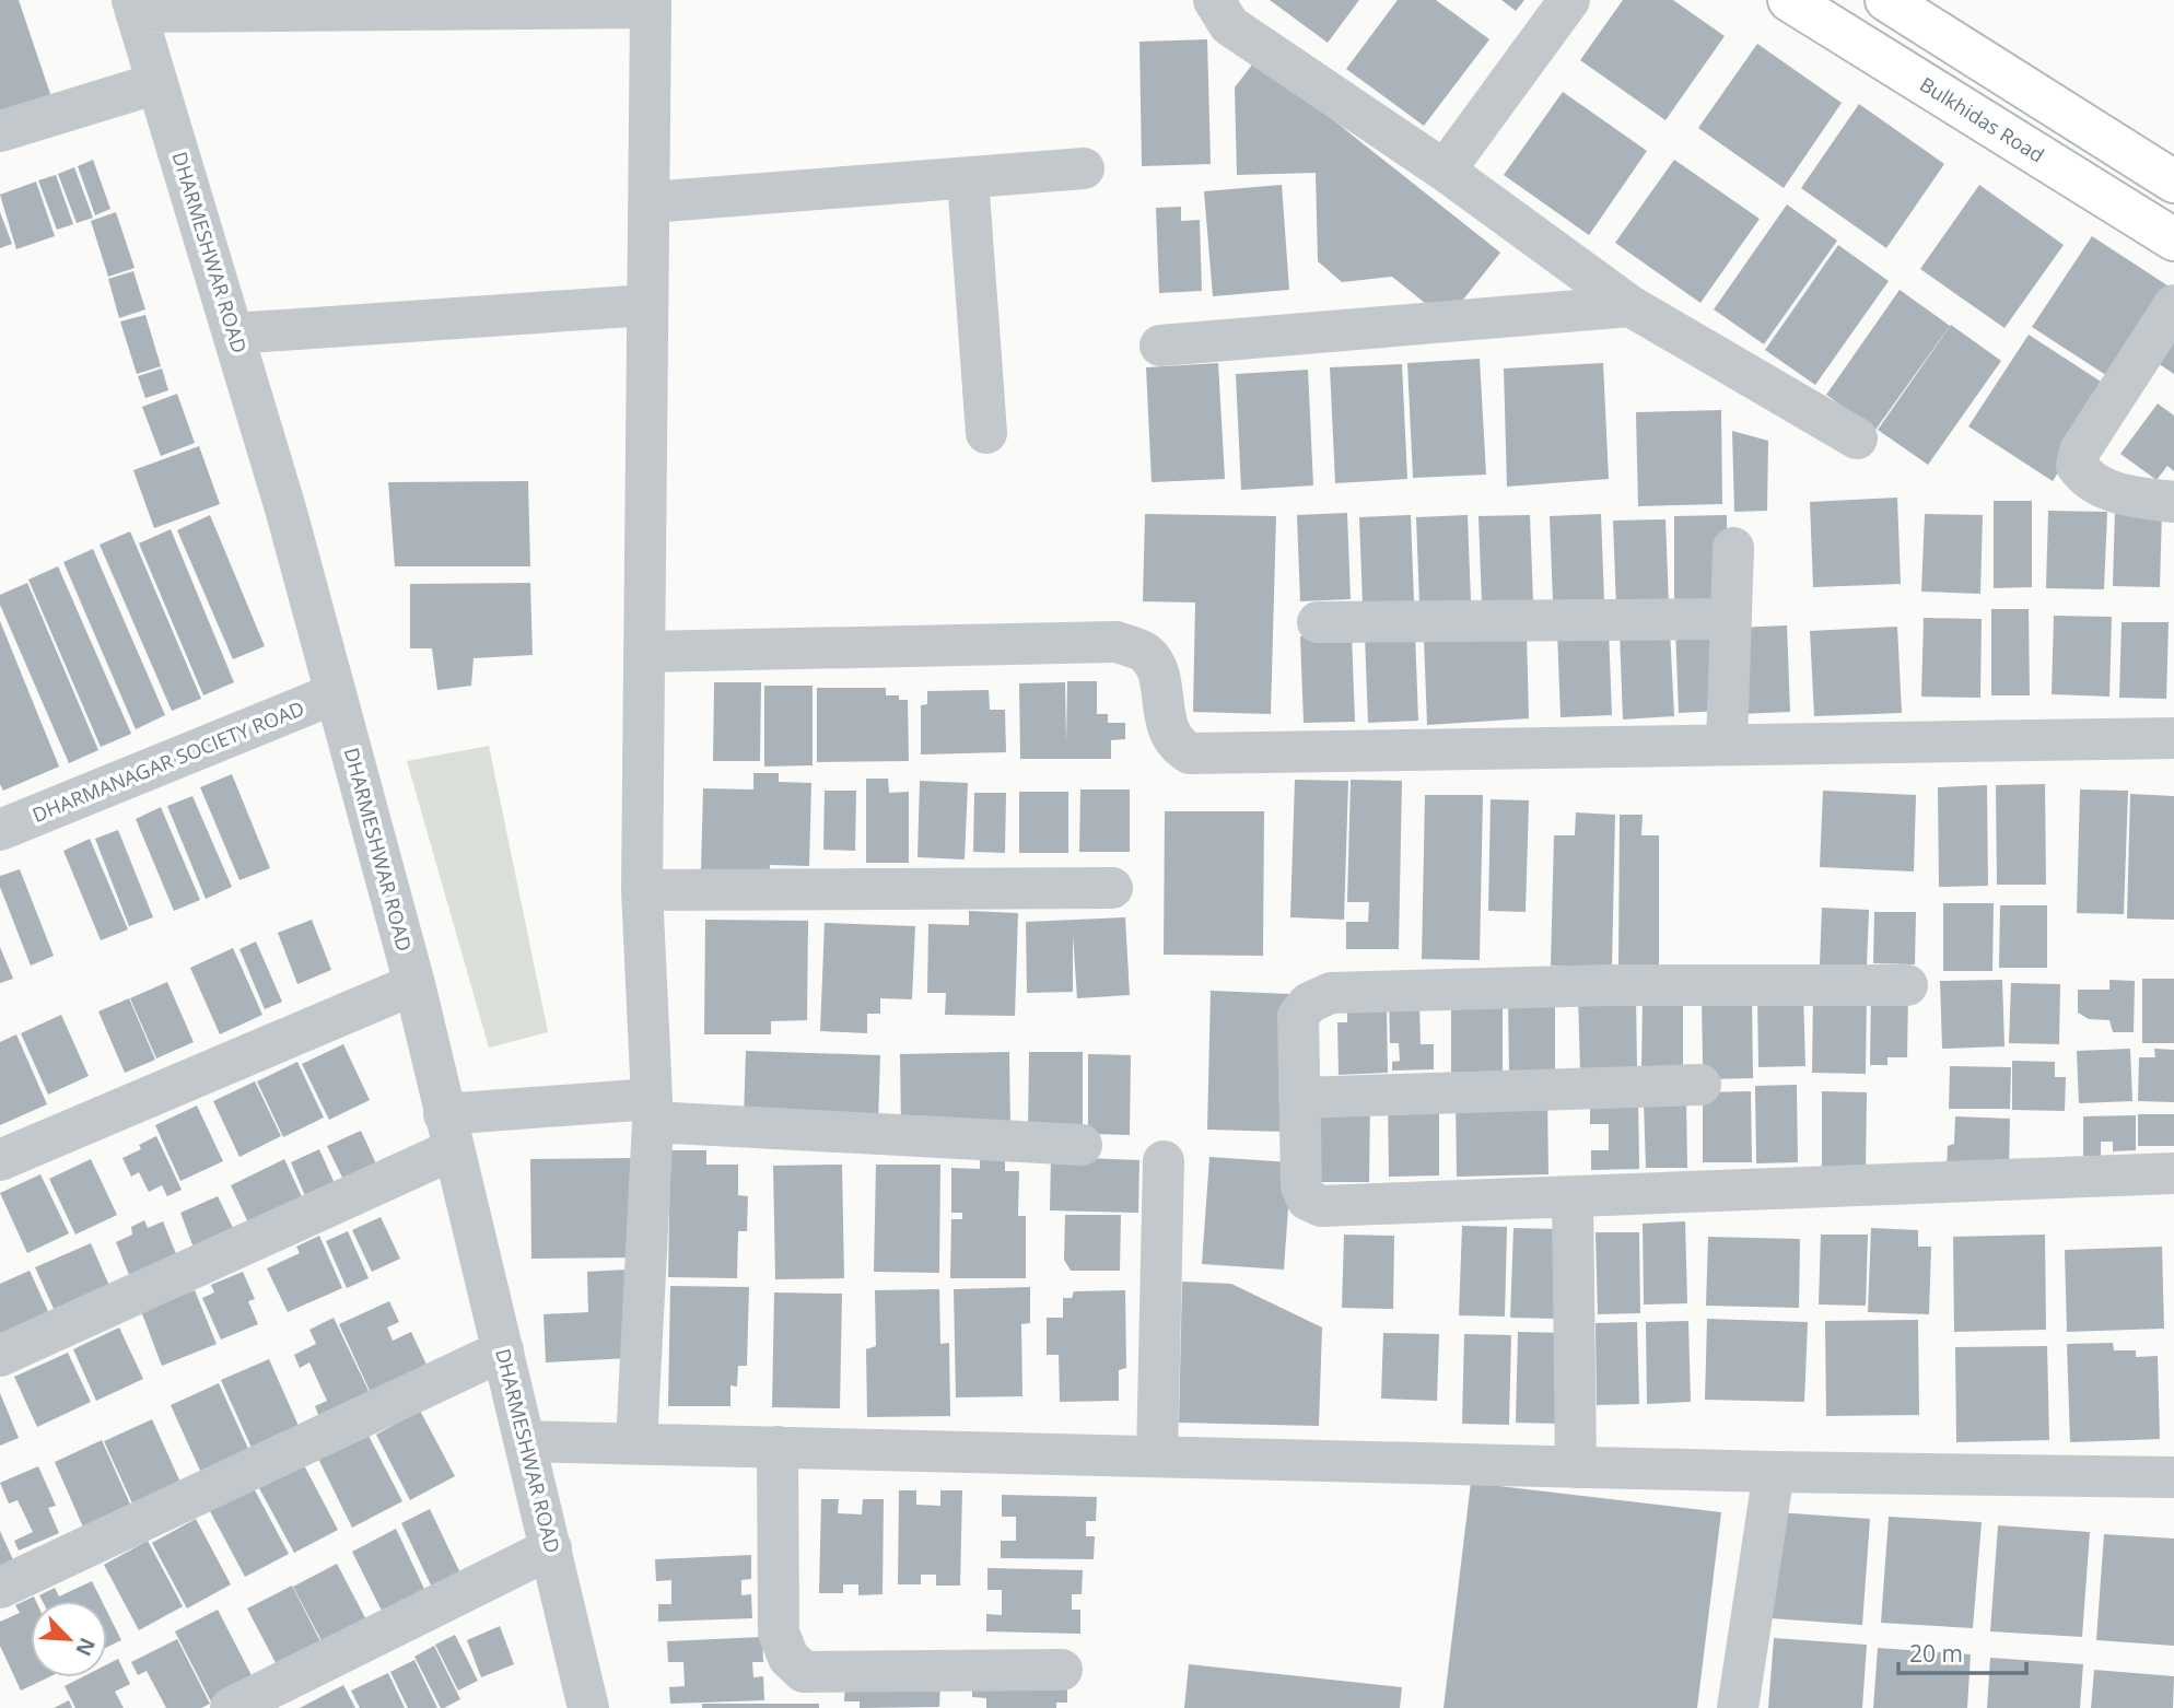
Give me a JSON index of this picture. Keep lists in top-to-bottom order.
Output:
{
  "streets": {
    "street": ["Bulkhidas Road", "DHARMESHWAR ROAD", "DHARMANAGAR SOCIETY ROAD"]
  },
  "crossings": [
    ["DHARMESHWAR ROAD", "DHARMANAGAR SOCIETY ROAD"]
  ],
  "scale_bar": "20 m",
  "north": "bottom right"
}
